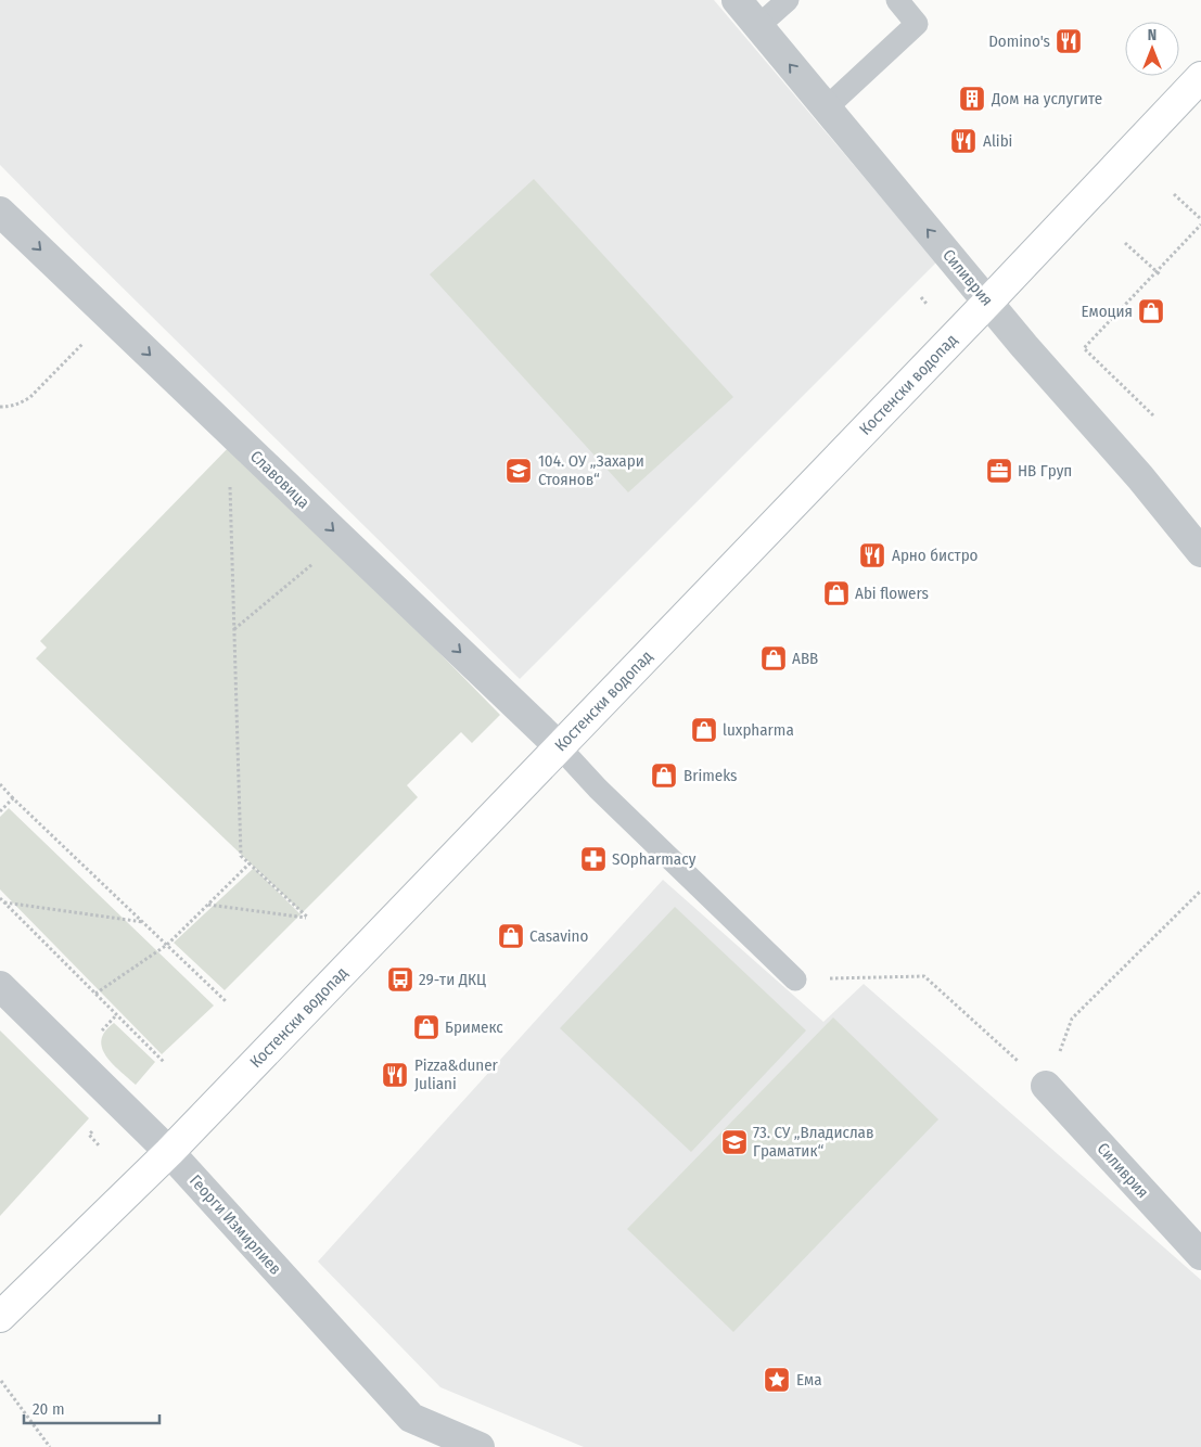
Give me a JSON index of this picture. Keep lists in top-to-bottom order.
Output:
{
  "streets": {
    "street": [
      "Силиврия",
      "Костенски водопад",
      "Славовица",
      "Георги Измирлиев"
    ]
  },
  "crossings": [
    ["Силиврия", "Костенски водопад"],
    ["Костенски водопад", "Славовица"],
    ["Костенски водопад", "Георги Измирлиев"]
  ],
  "one_way": ["Силиврия", "Славовица"],
  "places": {
    "restaurant": [
      "Domino's",
      "Alibi",
      "Арно бистро",
      "Pizza&duner Juliani"
    ],
    "building": ["Дом на услугите"],
    "shop": [
      "Емоция",
      "Abi flowers",
      "ABB",
      "luxpharma",
      "Brimeks",
      "Casavino",
      "Бримекс"
    ],
    "school or university": ["104. ОУ „Захари Стоянов“", "73. СУ „Владислав Граматик“"],
    "office": ["НВ Груп"],
    "pharmacy": ["SOpharmacy"],
    "bus stop": ["29-ти ДКЦ"],
    "place": ["Ема"]
  },
  "scale_bar": "20 m",
  "north": "top"
}
